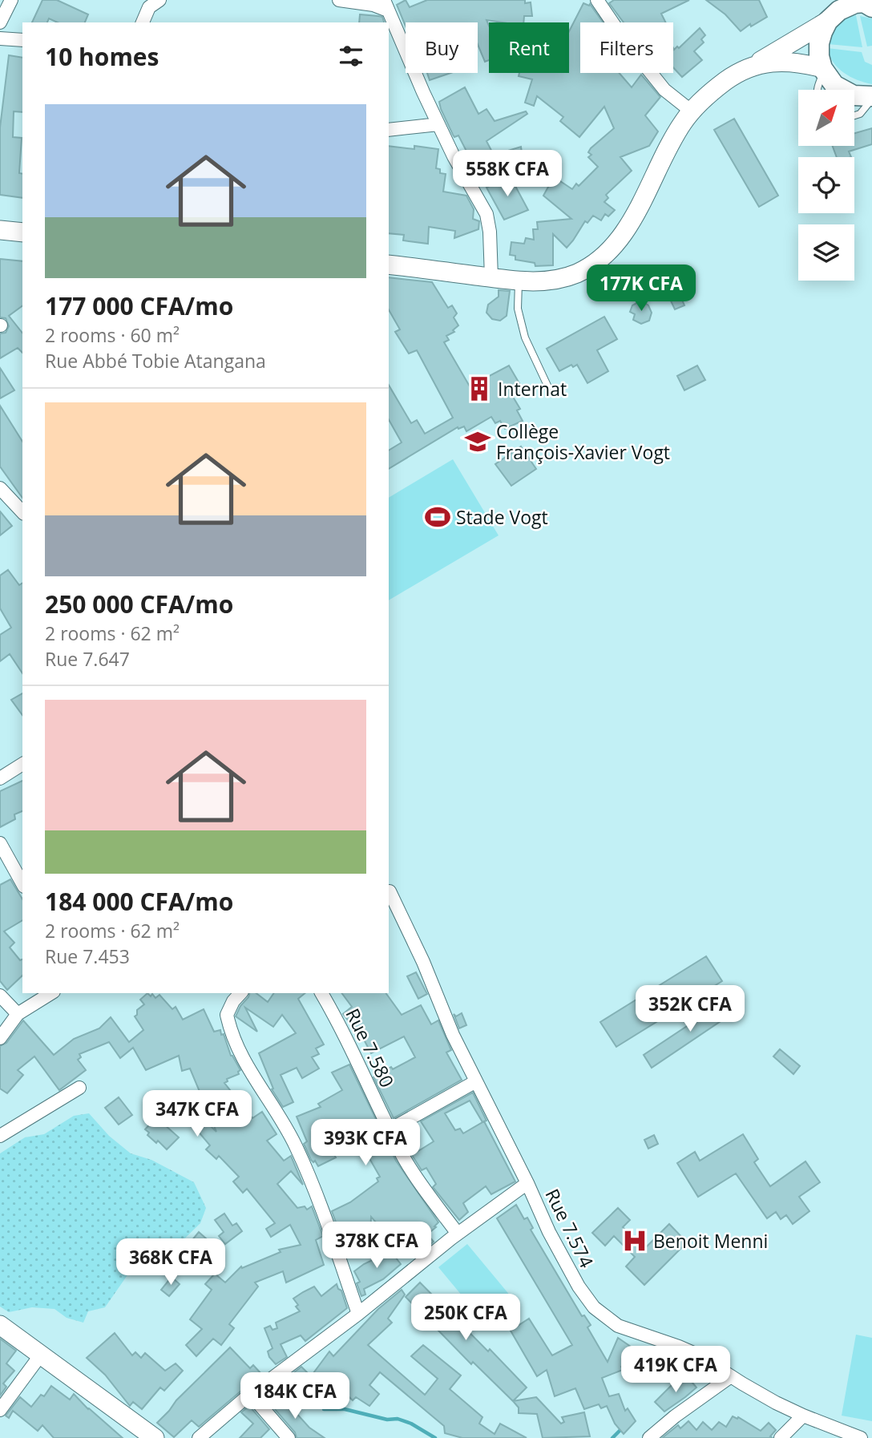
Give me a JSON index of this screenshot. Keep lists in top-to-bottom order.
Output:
{
  "streets": {
    "street": ["Rue 7.580", "Rue 7.574"]
  },
  "places": {
    "building": ["Internat"],
    "school or university": ["Collège François-Xavier Vogt"],
    "sports": ["Stade Vogt"],
    "hospital": ["Benoit Menni"]
  },
  "north": "top right",
  "page": {
    "chip": ["Buy", "Rent", "Filters"],
    "heading": "10 homes",
    "list": [
      {
        "name": "177 000 CFA/mo",
        "note": "2 rooms · 60 m² · Rue Abbé Tobie Atangana"
      },
      {
        "name": "250 000 CFA/mo",
        "note": "2 rooms · 62 m² · Rue 7.647"
      },
      {
        "name": "184 000 CFA/mo",
        "note": "2 rooms · 62 m² · Rue 7.453"
      }
    ],
    "price": [
      "558K CFA",
      "177K CFA",
      "352K CFA",
      "347K CFA",
      "393K CFA",
      "378K CFA",
      "368K CFA",
      "250K CFA",
      "419K CFA",
      "184K CFA"
    ]
  }
}
